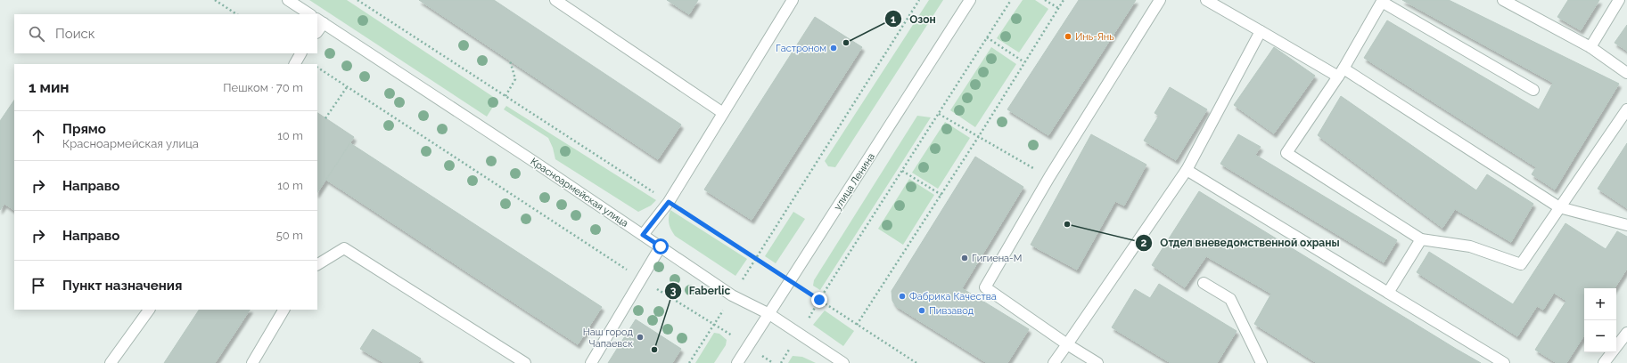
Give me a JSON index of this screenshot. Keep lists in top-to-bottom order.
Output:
{
  "streets": {
    "street": ["улица Ленина", "Красноармейская улица"]
  },
  "crossings": [
    ["улица Ленина", "Красноармейская улица"]
  ],
  "places": [
    "Инь-Янь",
    "Озон",
    "Гастроном",
    "Отдел вневедомственной охраны",
    "Гигиена-М",
    "Фабрика Качества",
    "Пивзавод",
    "Наш город Чапаевск",
    "Faberlic"
  ],
  "page": {
    "search": "Поиск",
    "heading": ["1 мин", "Пешком · 70 m"],
    "list": [
      ["Прямо", "Красноармейская улица", "10 m"],
      ["Направо", "10 m"],
      ["Направо", "50 m"],
      "Пункт назначения"
    ],
    "map_buttons": ["+", "−"]
  }
}
